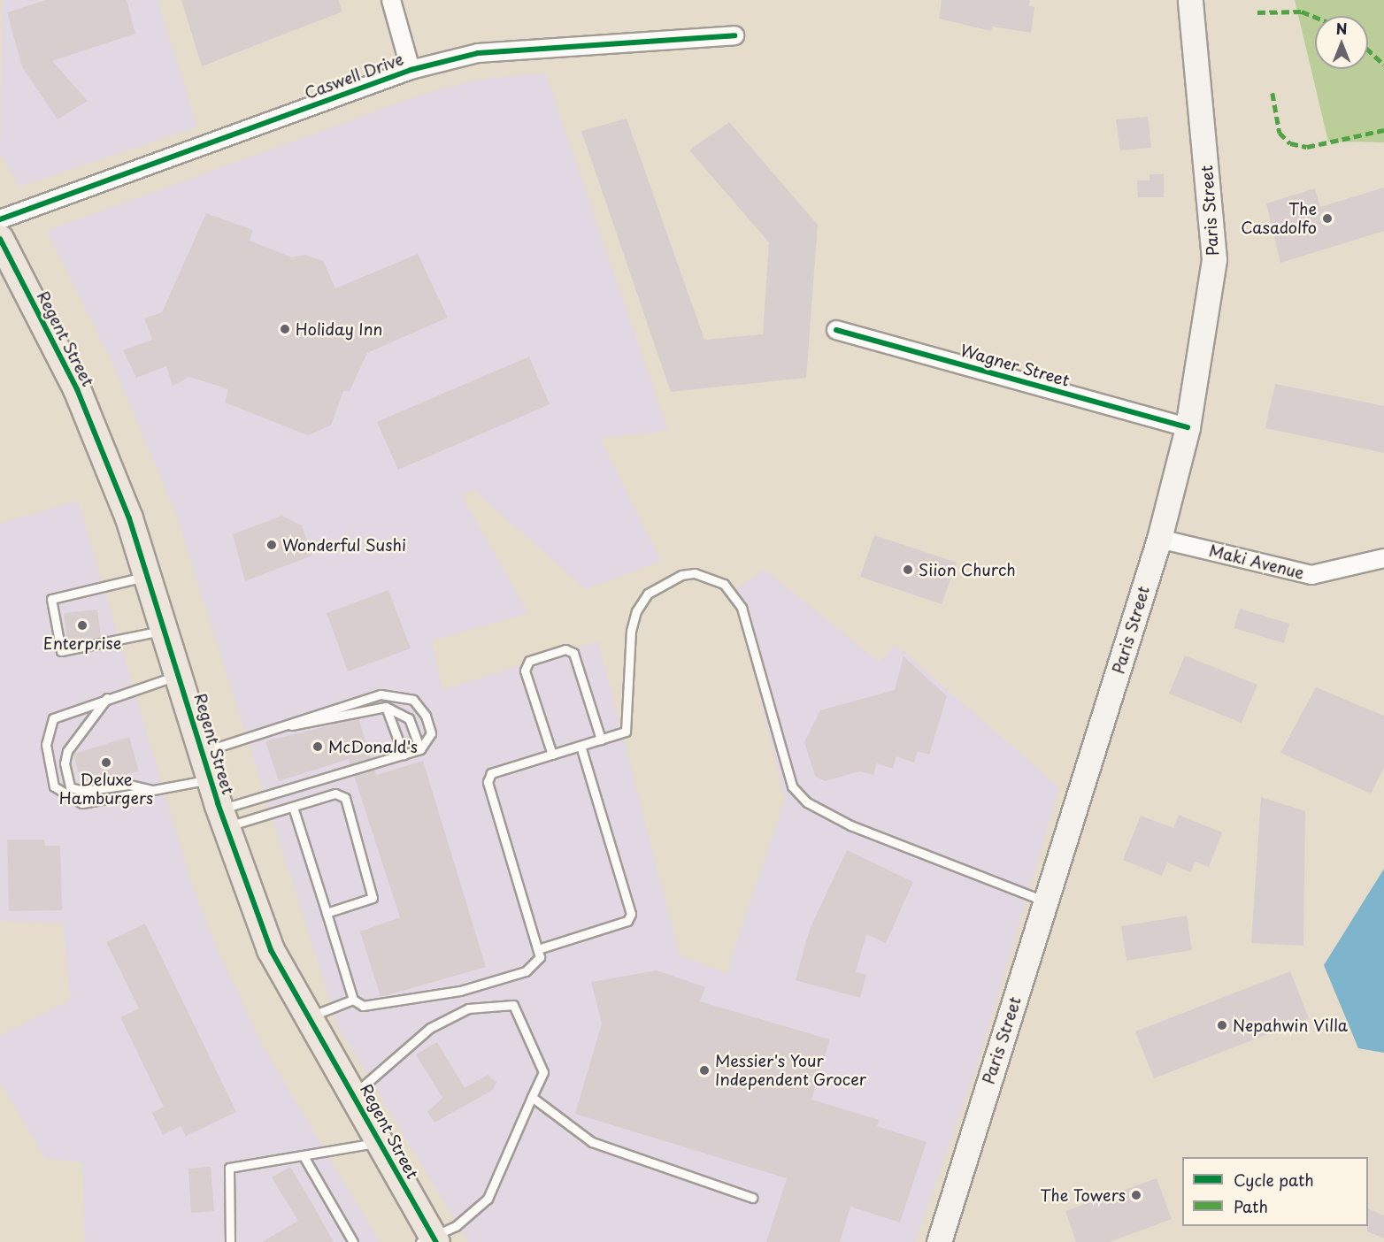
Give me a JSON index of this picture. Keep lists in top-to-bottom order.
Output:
{
  "streets": {
    "main road": ["Paris Street", "Regent Street"],
    "street": ["Caswell Drive", "Wagner Street", "Maki Avenue"]
  },
  "crossings": [
    ["Paris Street", "Wagner Street"],
    ["Paris Street", "Maki Avenue"]
  ],
  "places": [
    "The Casadolfo",
    "Holiday Inn",
    "Wonderful Sushi",
    "Siion Church",
    "Enterprise",
    "McDonald's",
    "Deluxe Hamburgers",
    "Nepahwin Villa",
    "Messier's Your Independent Grocer",
    "The Towers"
  ],
  "legend": ["Cycle path", "Path"],
  "north": "top"
}
